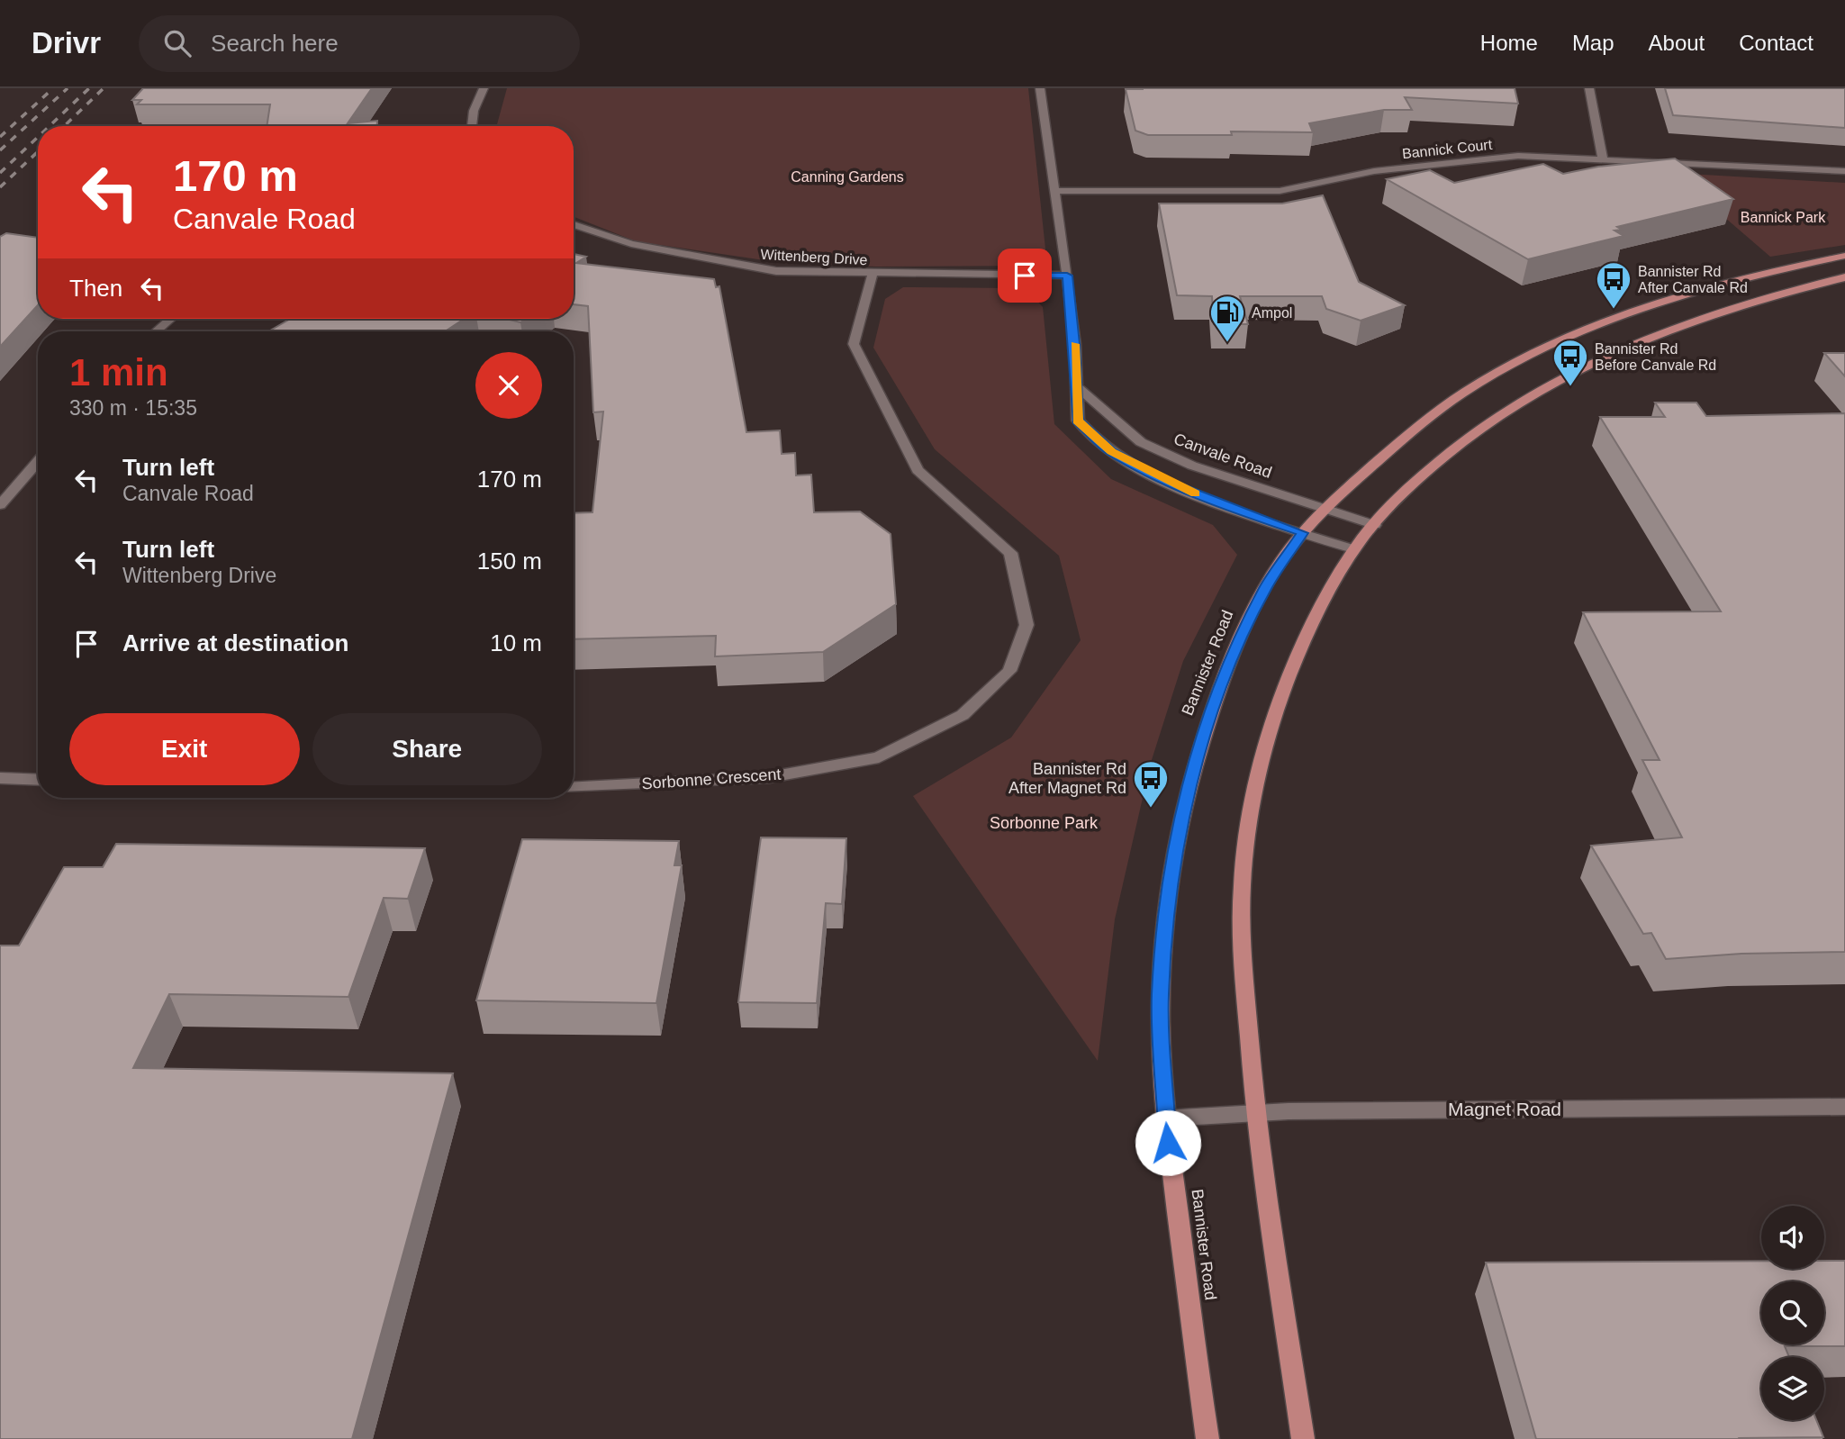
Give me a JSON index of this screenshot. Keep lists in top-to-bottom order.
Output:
{
  "streets": {
    "main road": ["Bannister Road"],
    "street": [
      "Bannick Court",
      "Wittenberg Drive",
      "Canvale Road",
      "Sorbonne Crescent",
      "Magnet Road"
    ]
  },
  "crossings": [
    ["Wittenberg Drive", "Sorbonne Crescent"],
    ["Canvale Road", "Bannister Road"],
    ["Bannister Road", "Magnet Road"]
  ],
  "parks": ["Canning Gardens", "Bannick Park", "Sorbonne Park"],
  "places": {
    "bus stop": ["Bannister Rd After Canvale Rd", "Bannister Rd Before Canvale Rd", "Bannister Rd After Magnet Rd"],
    "fuel station": ["Ampol"]
  },
  "page": {
    "header": "Drivr",
    "search": "Search here",
    "nav": [
      "Home",
      "Map",
      "About",
      "Contact"
    ],
    "turn": ["170 m", "Canvale Road"],
    "then": "Then",
    "heading": ["1 min", "330 m · 15:35"],
    "list": [
      {
        "name": "Turn left",
        "note": "Canvale Road",
        "value": "170 m"
      },
      {
        "name": "Turn left",
        "note": "Wittenberg Drive",
        "value": "150 m"
      },
      {
        "name": "Arrive at destination",
        "value": "10 m"
      }
    ],
    "buttons": ["Exit", "Share"]
  }
}
